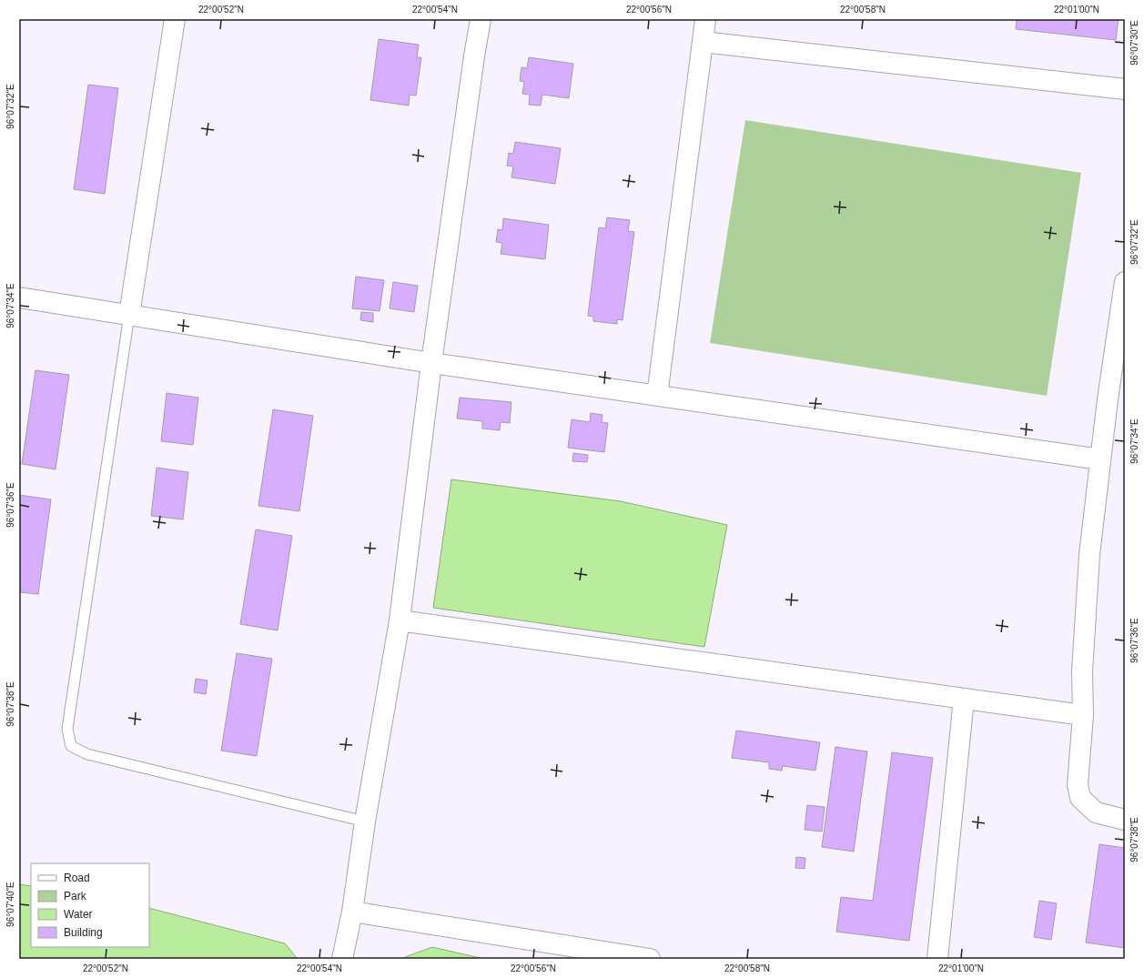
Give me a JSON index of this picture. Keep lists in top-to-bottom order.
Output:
{
  "legend": [
    "Road",
    "Park",
    "Water",
    "Building"
  ],
  "coordinates": [
    "22°00'52\"N",
    "22°00'54\"N",
    "22°00'56\"N",
    "22°00'58\"N",
    "22°01'00\"N",
    "96°07'30\"E",
    "96°07'32\"E",
    "96°07'34\"E",
    "96°07'36\"E",
    "96°07'38\"E",
    "96°07'40\"E"
  ]
}
